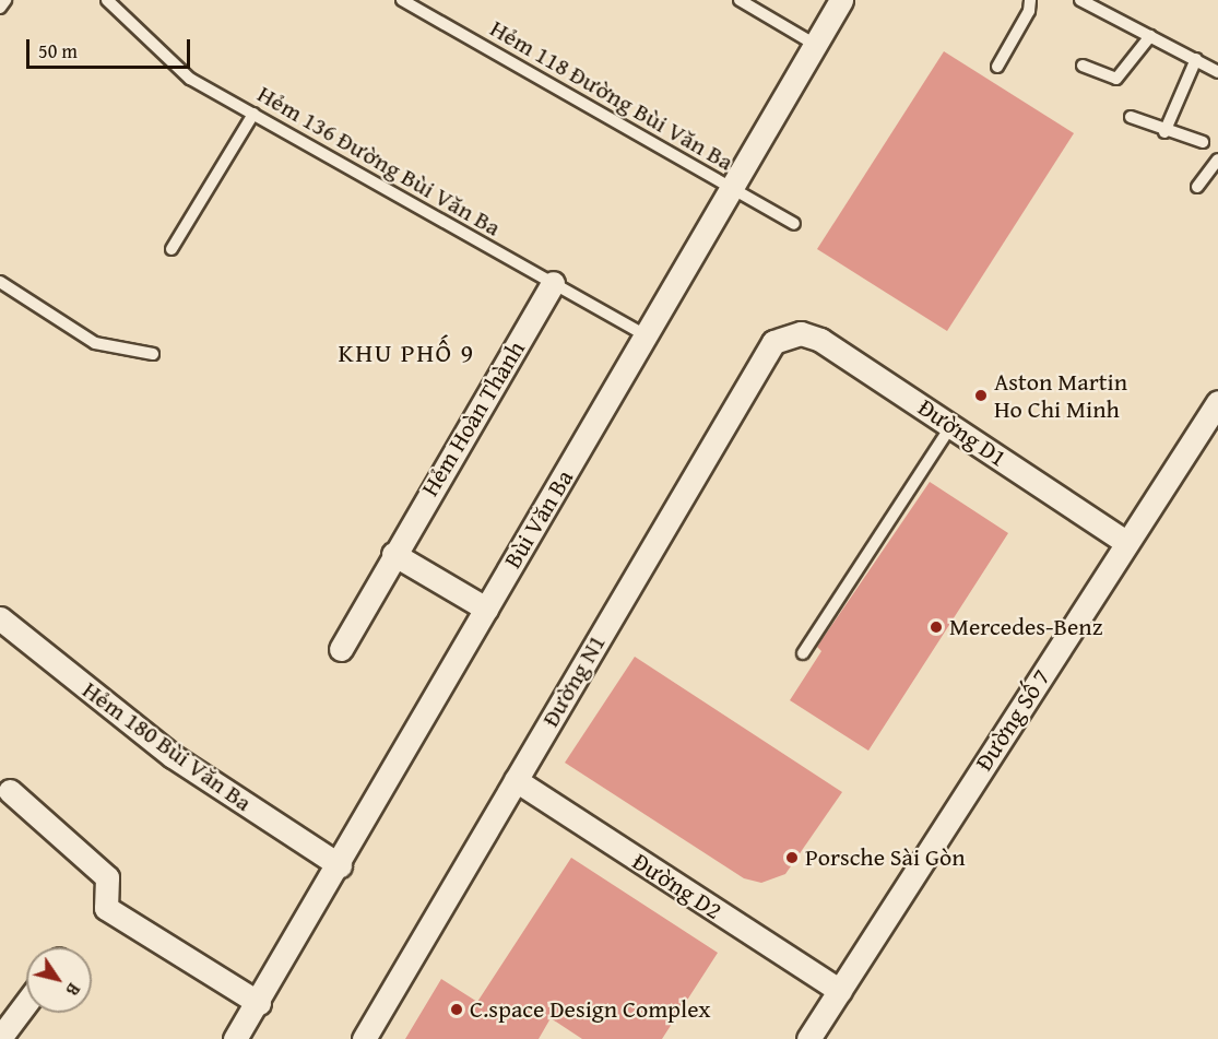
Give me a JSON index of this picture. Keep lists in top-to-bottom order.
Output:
{
  "streets": {
    "street": [
      "Hẻm Hoàn Thành",
      "Đường D1",
      "Bùi Văn Ba",
      "Đường N1",
      "Đường Số 7",
      "Hẻm 180 Bùi Văn Ba",
      "Đường D2"
    ],
    "lane": ["Hẻm 118 Đường Bùi Văn Ba", "Hẻm 136 Đường Bùi Văn Ba"]
  },
  "crossings": [
    ["Hẻm 118 Đường Bùi Văn Ba", "Bùi Văn Ba"],
    ["Hẻm 136 Đường Bùi Văn Ba", "Hẻm Hoàn Thành"],
    ["Hẻm 136 Đường Bùi Văn Ba", "Bùi Văn Ba"],
    ["Đường D1", "Đường N1"],
    ["Đường D1", "Đường Số 7"],
    ["Bùi Văn Ba", "Hẻm 180 Bùi Văn Ba"],
    ["Đường N1", "Đường D2"],
    ["Đường Số 7", "Đường D2"]
  ],
  "districts": ["KHU PHỐ 9"],
  "places": [
    "Aston Martin Ho Chi Minh",
    "Mercedes-Benz",
    "Porsche Sài Gòn",
    "C.space Design Complex"
  ],
  "scale_bar": "50 m",
  "north": "bottom right"
}
